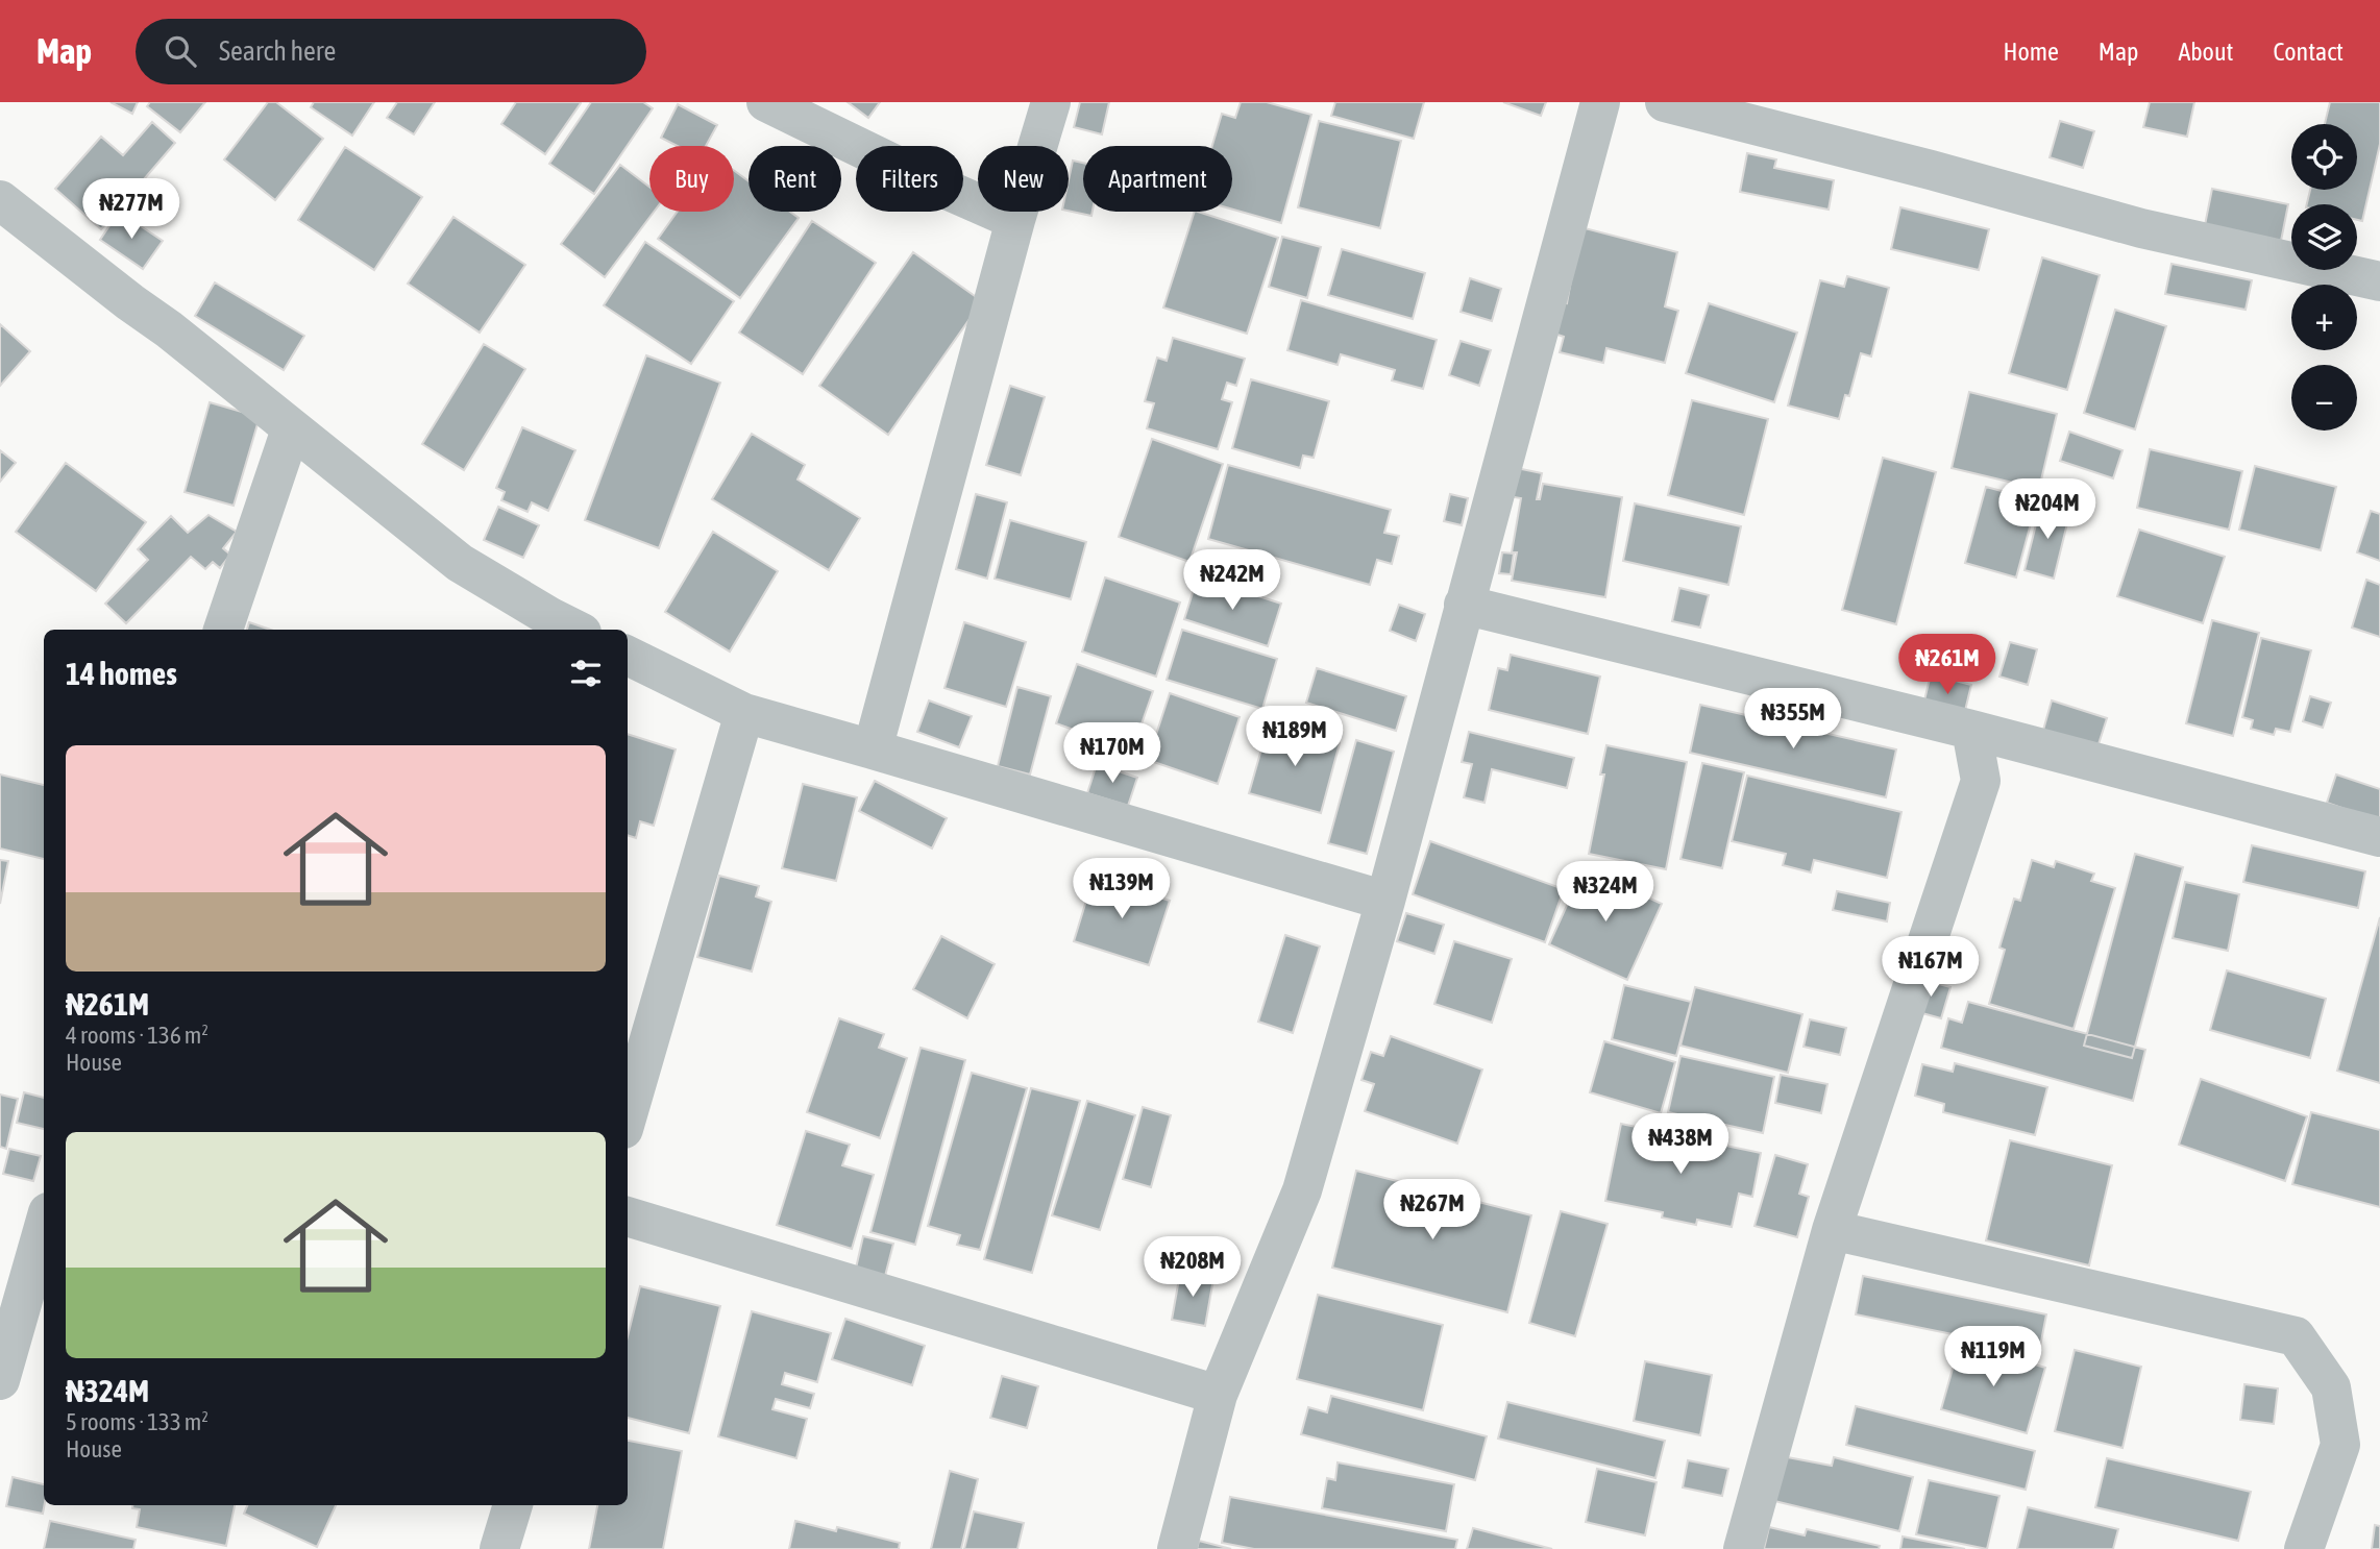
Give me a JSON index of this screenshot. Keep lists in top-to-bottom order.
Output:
{
  "page": {
    "header": "Map",
    "search": "Search here",
    "nav": [
      "Home",
      "Map",
      "About",
      "Contact"
    ],
    "map_buttons": ["+", "−"],
    "chip": [
      "Buy",
      "Rent",
      "Filters",
      "New",
      "Apartment"
    ],
    "price": [
      "₦277M",
      "₦204M",
      "₦242M",
      "₦261M",
      "₦355M",
      "₦189M",
      "₦170M",
      "₦139M",
      "₦324M",
      "₦167M",
      "₦438M",
      "₦267M",
      "₦208M",
      "₦119M"
    ],
    "heading": "14 homes",
    "list": [
      {
        "name": "₦261M",
        "note": "4 rooms · 136 m² · House"
      },
      {
        "name": "₦324M",
        "note": "5 rooms · 133 m² · House"
      }
    ]
  }
}
